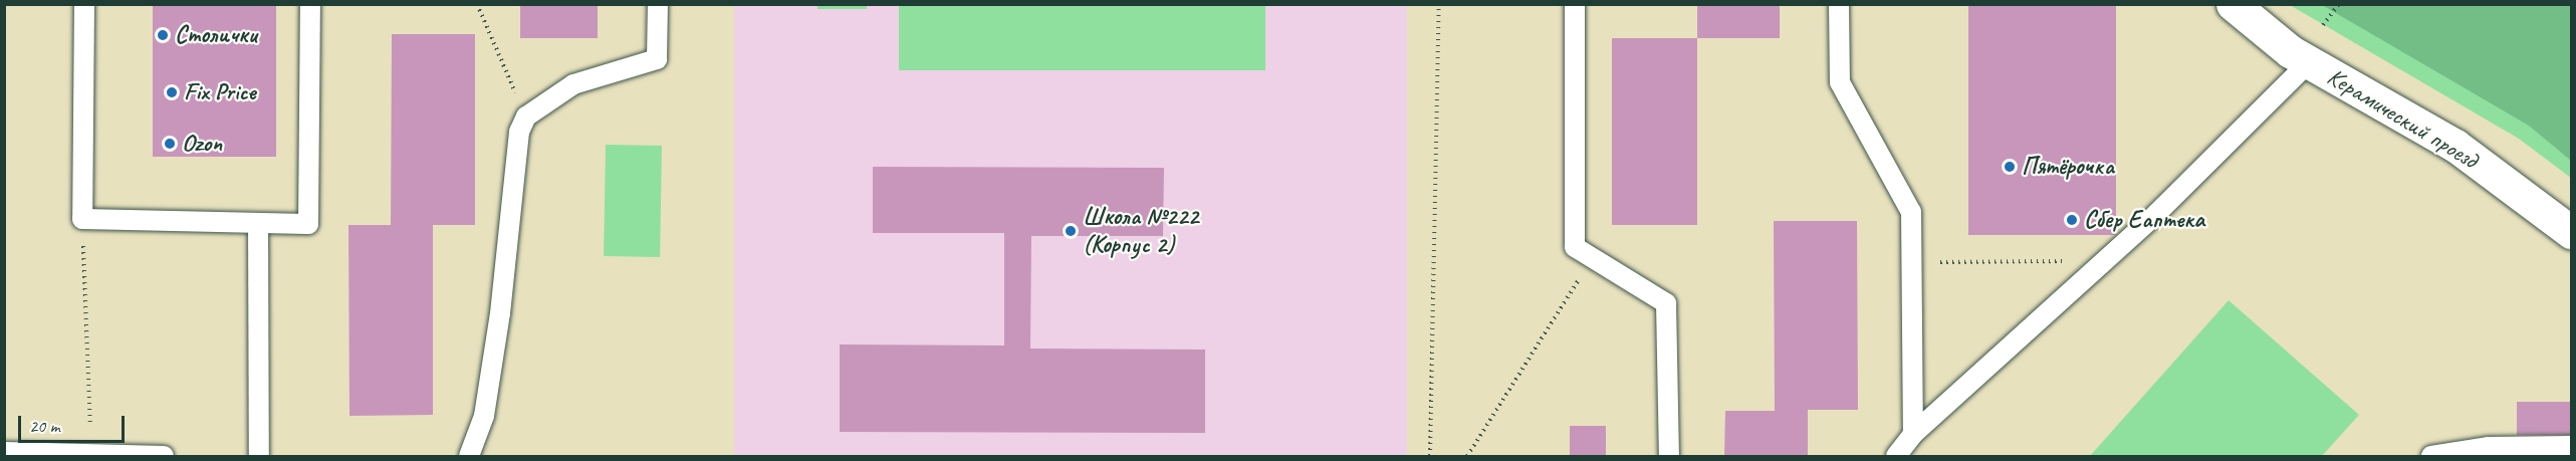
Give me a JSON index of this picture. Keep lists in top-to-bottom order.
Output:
{
  "streets": {
    "street": ["Керамический проезд"]
  },
  "places": [
    "Столички",
    "Fix Price",
    "Ozon",
    "Пятёрочка",
    "Сбер Еаптека",
    "Школа №222 (Корпус 2)"
  ],
  "scale_bar": "20 m"
}
